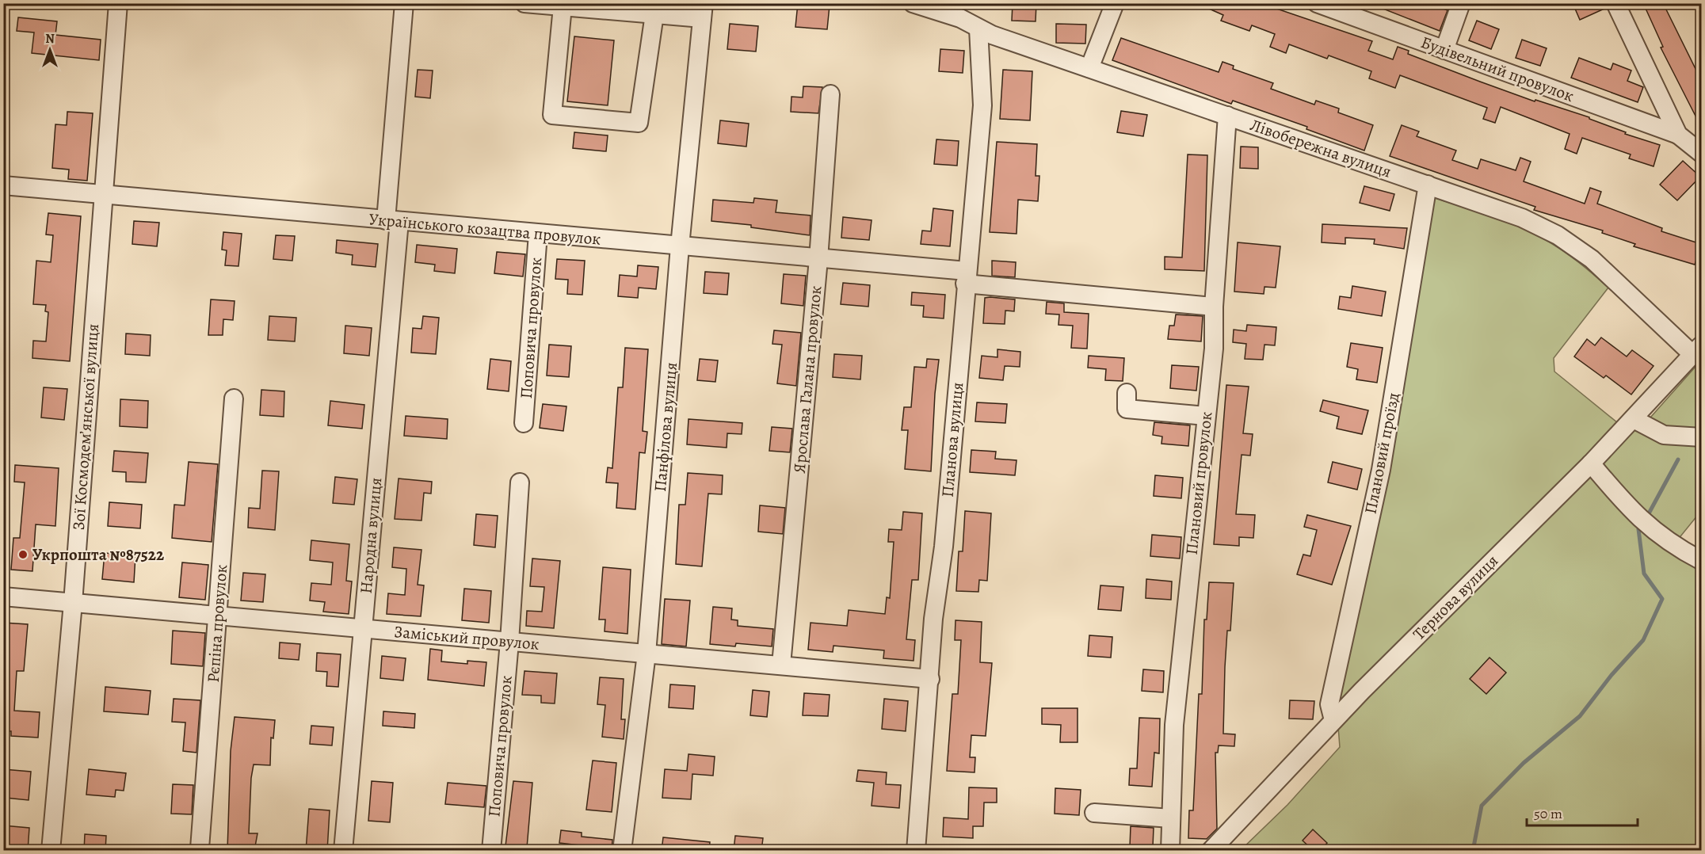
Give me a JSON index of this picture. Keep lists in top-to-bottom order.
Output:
{
  "streets": {
    "street": [
      "Будівельний провулок",
      "Лівобережна вулиця",
      "Українського козацтва провулок",
      "Поповича провулок",
      "Ярослава Галана провулок",
      "Зої Космодем’янської вулиця",
      "Панфілова вулиця",
      "Планова вулиця",
      "Плановий проїзд",
      "Плановий провулок",
      "Народна вулиця",
      "Тернова вулиця",
      "Рєпіна провулок",
      "Заміський провулок"
    ]
  },
  "crossings": [
    ["Лівобережна вулиця", "Планова вулиця"],
    ["Лівобережна вулиця", "Плановий проїзд"],
    ["Лівобережна вулиця", "Плановий провулок"],
    ["Лівобережна вулиця", "Тернова вулиця"],
    ["Українського козацтва провулок", "Поповича провулок"],
    ["Українського козацтва провулок", "Ярослава Галана провулок"],
    ["Українського козацтва провулок", "Зої Космодем’янської вулиця"],
    ["Українського козацтва провулок", "Панфілова вулиця"],
    ["Українського козацтва провулок", "Планова вулиця"],
    ["Українського козацтва провулок", "Плановий провулок"],
    ["Українського козацтва провулок", "Народна вулиця"],
    ["Поповича провулок", "Заміський провулок"],
    ["Ярослава Галана провулок", "Заміський провулок"],
    ["Зої Космодем’янської вулиця", "Заміський провулок"],
    ["Панфілова вулиця", "Заміський провулок"],
    ["Планова вулиця", "Заміський провулок"],
    ["Плановий проїзд", "Тернова вулиця"],
    ["Народна вулиця", "Заміський провулок"],
    ["Рєпіна провулок", "Заміський провулок"]
  ],
  "places": ["Укрпошта №87522"],
  "scale_bar": "50 m",
  "north": "top"
}
